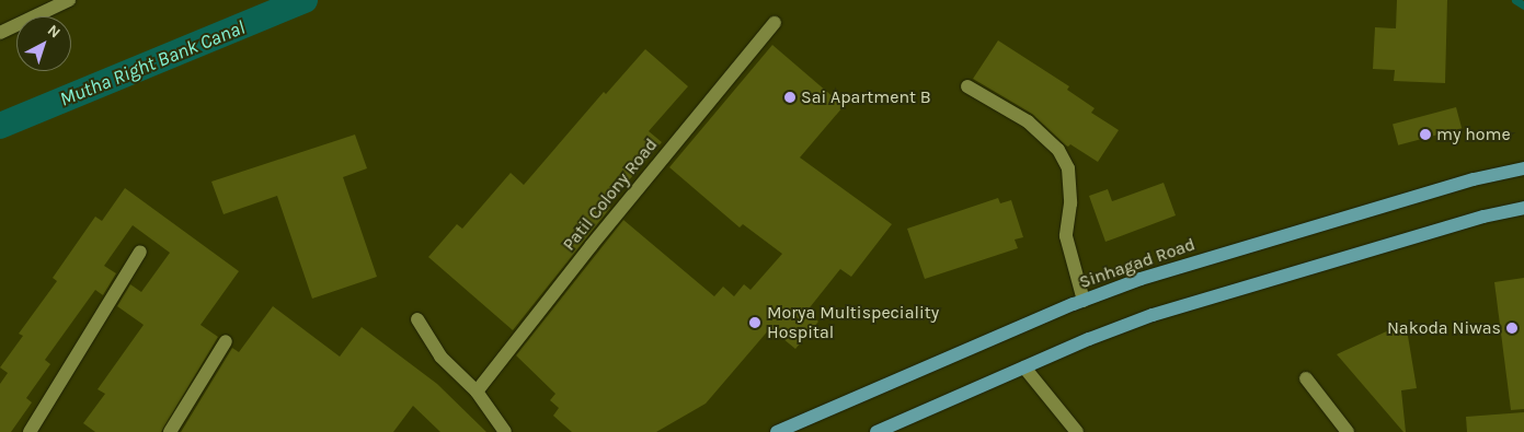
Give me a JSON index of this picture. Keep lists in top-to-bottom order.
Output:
{
  "streets": {
    "main road": ["Sinhagad Road"],
    "street": ["Patil Colony Road"]
  },
  "water": ["Mutha Right Bank Canal"],
  "places": [
    "Sai Apartment B",
    "my home",
    "Morya Multispeciality Hospital",
    "Nakoda Niwas"
  ],
  "north": "top right"
}
